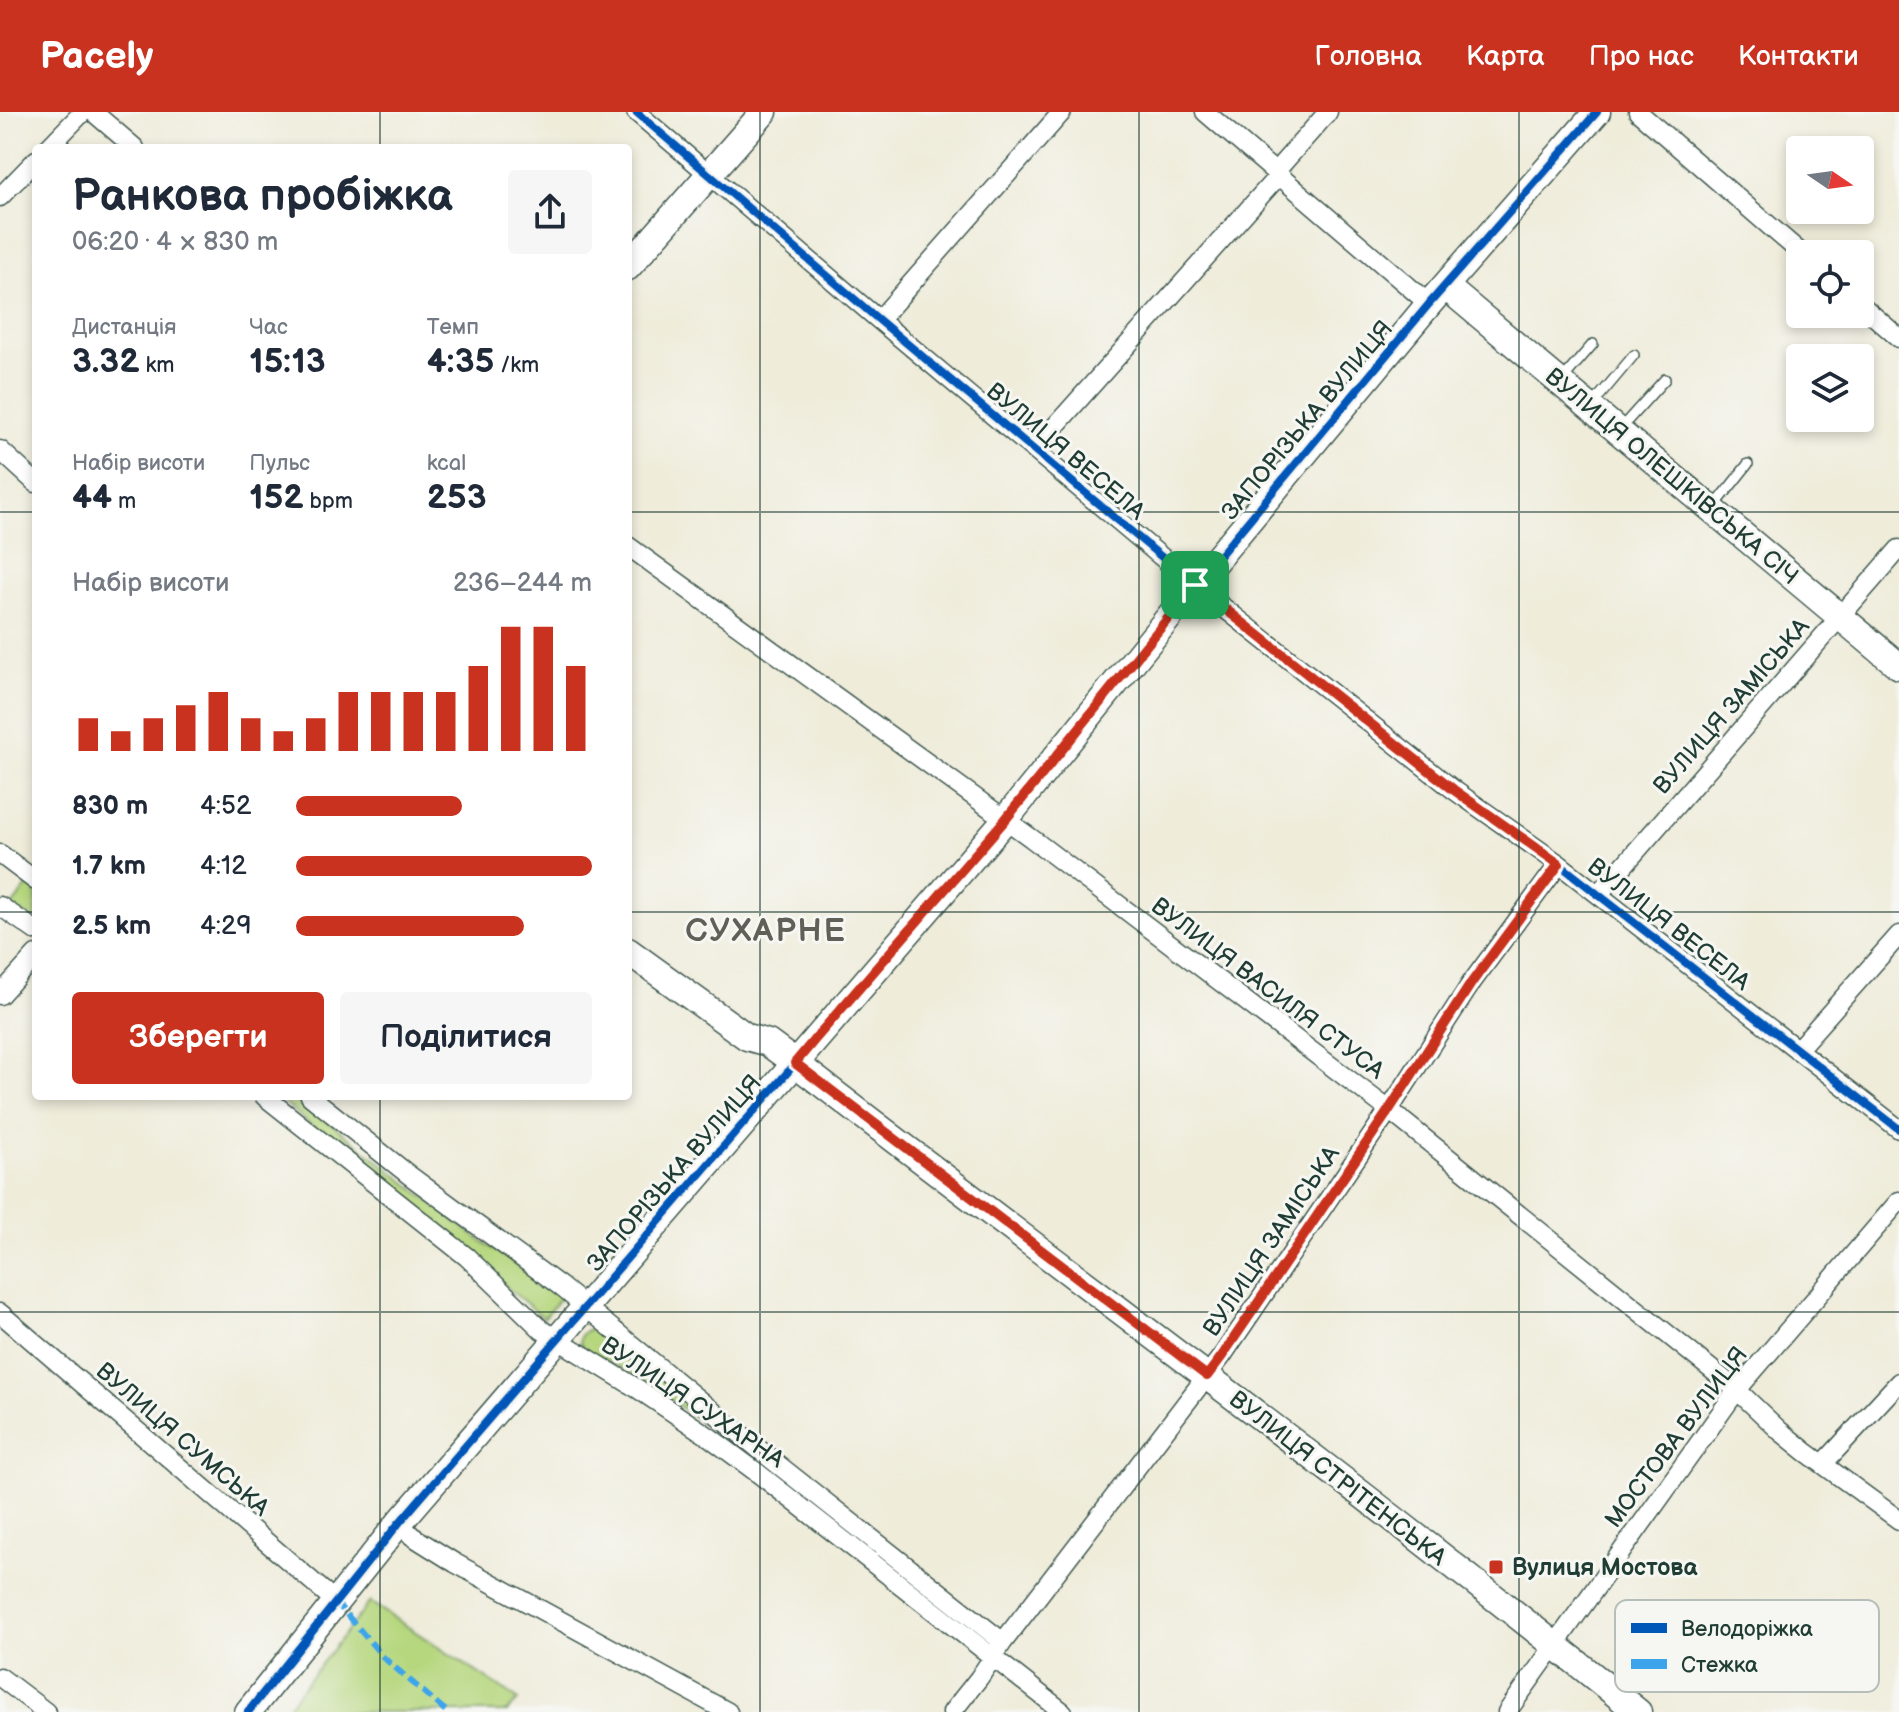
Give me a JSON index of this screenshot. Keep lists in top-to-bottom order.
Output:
{
  "streets": {
    "street": [
      "ЗАПОРІЗЬКА ВУЛИЦЯ",
      "ВУЛИЦЯ ВЕСЕЛА",
      "ВУЛИЦЯ ОЛЕШКІВСЬКА СІЧ",
      "ВУЛИЦЯ ЗАМІСЬКА",
      "ВУЛИЦЯ ВАСИЛЯ СТУСА",
      "ВУЛИЦЯ СУХАРНА",
      "МОСТОВА ВУЛИЦЯ",
      "ВУЛИЦЯ СУМСЬКА",
      "ВУЛИЦЯ СТРІТЕНСЬКА"
    ]
  },
  "crossings": [
    ["ЗАПОРІЗЬКА ВУЛИЦЯ", "ВУЛИЦЯ ВЕСЕЛА"],
    ["ЗАПОРІЗЬКА ВУЛИЦЯ", "ВУЛИЦЯ ОЛЕШКІВСЬКА СІЧ"],
    ["ЗАПОРІЗЬКА ВУЛИЦЯ", "ВУЛИЦЯ ВАСИЛЯ СТУСА"],
    ["ЗАПОРІЗЬКА ВУЛИЦЯ", "ВУЛИЦЯ СУХАРНА"],
    ["ЗАПОРІЗЬКА ВУЛИЦЯ", "ВУЛИЦЯ СУМСЬКА"],
    ["ЗАПОРІЗЬКА ВУЛИЦЯ", "ВУЛИЦЯ СТРІТЕНСЬКА"],
    ["ВУЛИЦЯ ВЕСЕЛА", "ВУЛИЦЯ ЗАМІСЬКА"],
    ["ВУЛИЦЯ ОЛЕШКІВСЬКА СІЧ", "ВУЛИЦЯ ЗАМІСЬКА"],
    ["ВУЛИЦЯ ЗАМІСЬКА", "ВУЛИЦЯ ВАСИЛЯ СТУСА"],
    ["ВУЛИЦЯ ЗАМІСЬКА", "ВУЛИЦЯ СУХАРНА"],
    ["ВУЛИЦЯ ЗАМІСЬКА", "ВУЛИЦЯ СТРІТЕНСЬКА"],
    ["ВУЛИЦЯ ВАСИЛЯ СТУСА", "МОСТОВА ВУЛИЦЯ"],
    ["МОСТОВА ВУЛИЦЯ", "ВУЛИЦЯ СТРІТЕНСЬКА"]
  ],
  "districts": ["СУХАРНЕ"],
  "places": {
    "transit": ["Вулиця Мостова"]
  },
  "legend": ["Велодоріжка", "Стежка"],
  "north": "right",
  "page": {
    "header": "Pacely",
    "nav": [
      "Головна",
      "Карта",
      "Про нас",
      "Контакти"
    ],
    "heading": ["Ранкова пробіжка", "06:20 · 4 × 830 m"],
    "stats": [
      ["Дистанція", "3.32 km"],
      ["Час", "15:13"],
      ["Темп", "4:35 /km"],
      ["Набір висоти", "44 m"],
      ["Пульс", "152 bpm"],
      ["kcal", "253"]
    ],
    "chart": ["Набір висоти", "236–244 m"],
    "list": [
      {
        "name": "830 m",
        "note": "4:52"
      },
      {
        "name": "1.7 km",
        "note": "4:12"
      },
      {
        "name": "2.5 km",
        "note": "4:29"
      }
    ],
    "buttons": ["Зберегти", "Поділитися"]
  }
}
